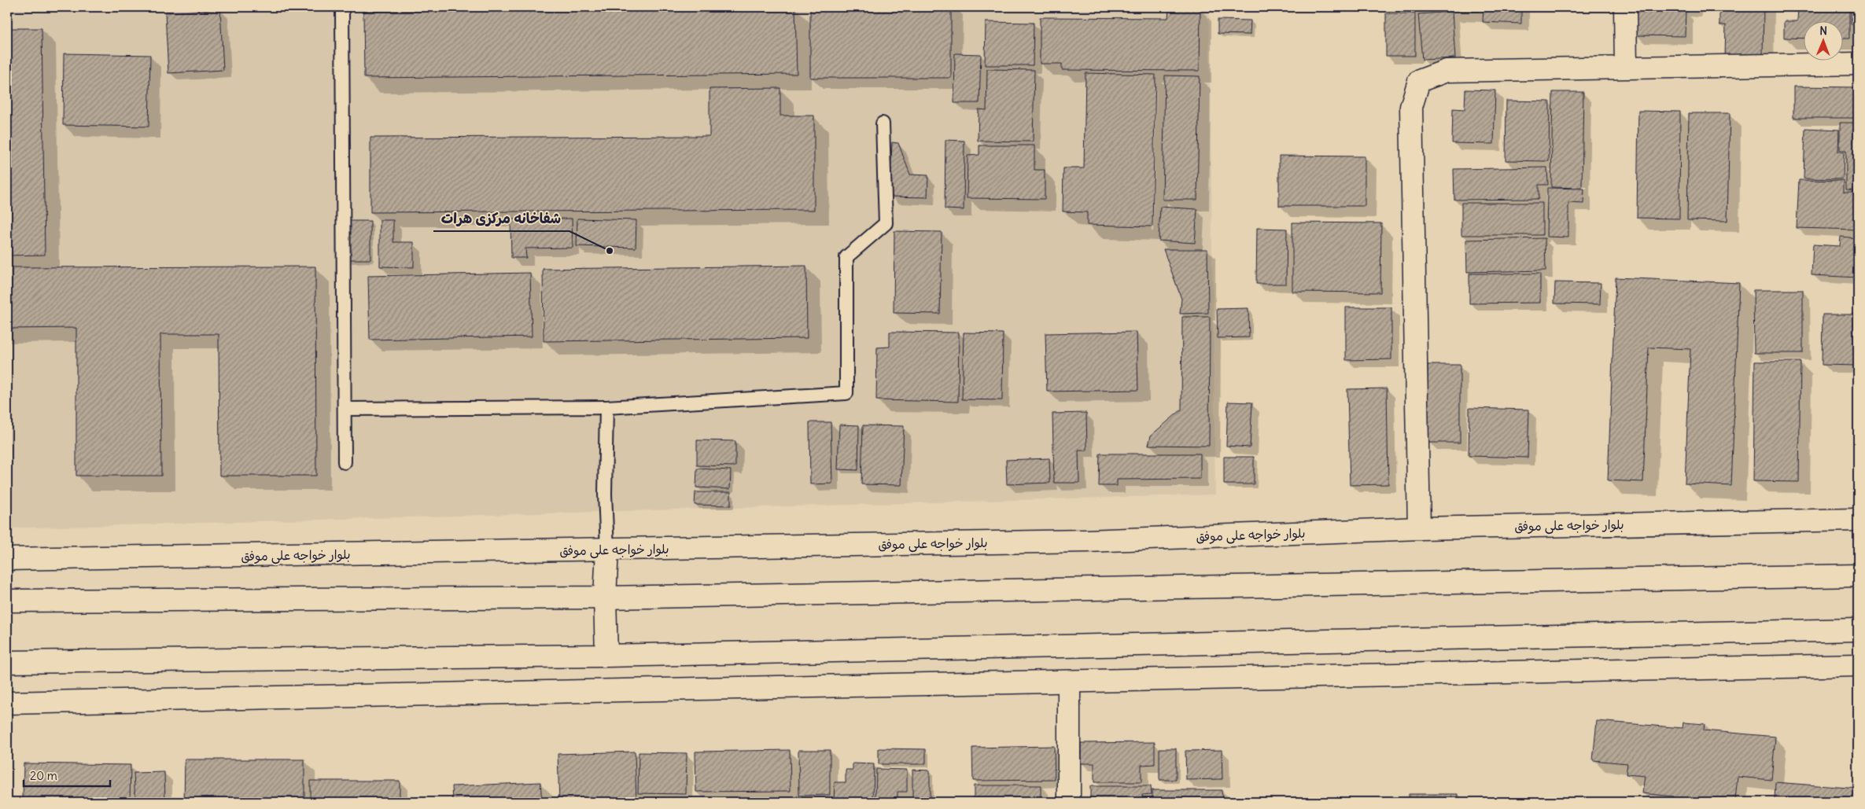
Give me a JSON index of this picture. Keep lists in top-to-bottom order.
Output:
{
  "streets": {
    "main road": ["بلوار خواجه علی موفق"]
  },
  "places": ["شفاخانه مرکزی هرات"],
  "scale_bar": "20 m",
  "north": "top"
}
